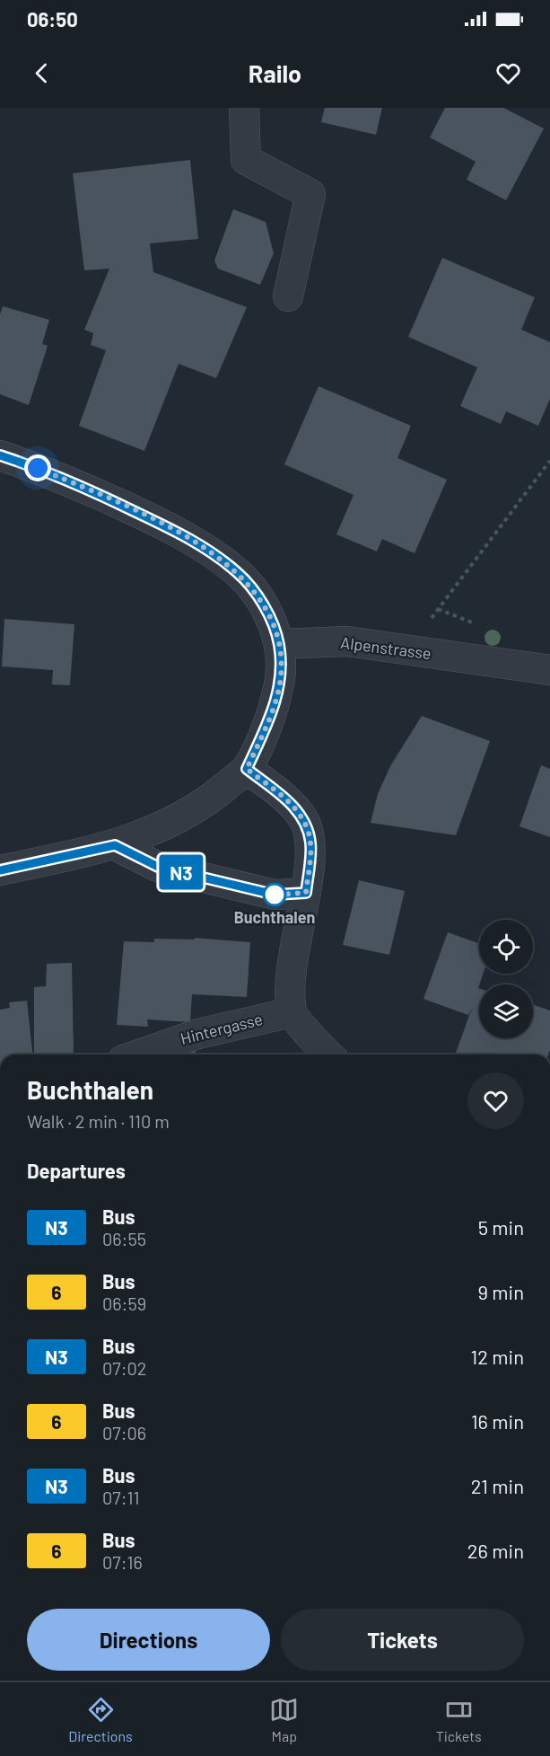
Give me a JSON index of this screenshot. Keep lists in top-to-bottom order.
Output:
{
  "streets": {
    "street": ["Alpenstrasse", "Hintergasse"]
  },
  "places": ["Buchthalen"],
  "lines": ["bus line N3"],
  "page": {
    "status": "06:50",
    "header": "Railo",
    "on_map": "N3",
    "heading": [
      ["Buchthalen", "Walk · 2 min · 110 m"],
      "Departures"
    ],
    "list": [
      {
        "mark": "N3",
        "name": "Bus",
        "note": "06:55",
        "value": "5 min"
      },
      {
        "mark": "6",
        "name": "Bus",
        "note": "06:59",
        "value": "9 min"
      },
      {
        "mark": "N3",
        "name": "Bus",
        "note": "07:02",
        "value": "12 min"
      },
      {
        "mark": "6",
        "name": "Bus",
        "note": "07:06",
        "value": "16 min"
      },
      {
        "mark": "N3",
        "name": "Bus",
        "note": "07:11",
        "value": "21 min"
      },
      {
        "mark": "6",
        "name": "Bus",
        "note": "07:16",
        "value": "26 min"
      }
    ],
    "buttons": ["Directions", "Tickets"],
    "tabs": ["Directions", "Map", "Tickets"]
  }
}
